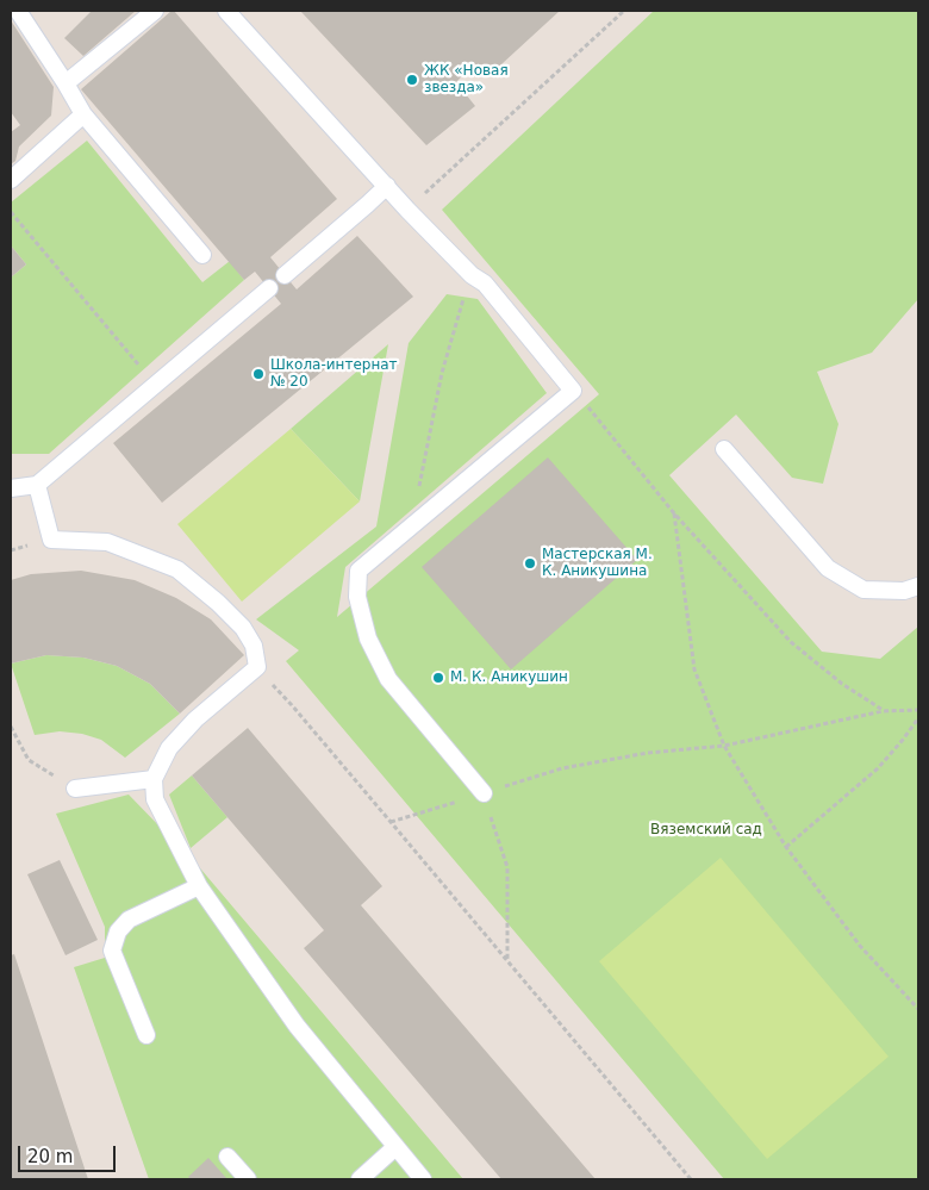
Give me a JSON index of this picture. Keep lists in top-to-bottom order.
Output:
{
  "parks": ["Вяземский сад"],
  "places": [
    "ЖК «Новая звезда»",
    "Школа-интернат № 20",
    "Мастерская М. К. Аникушина",
    "М. К. Аникушин"
  ],
  "scale_bar": "20 m"
}
